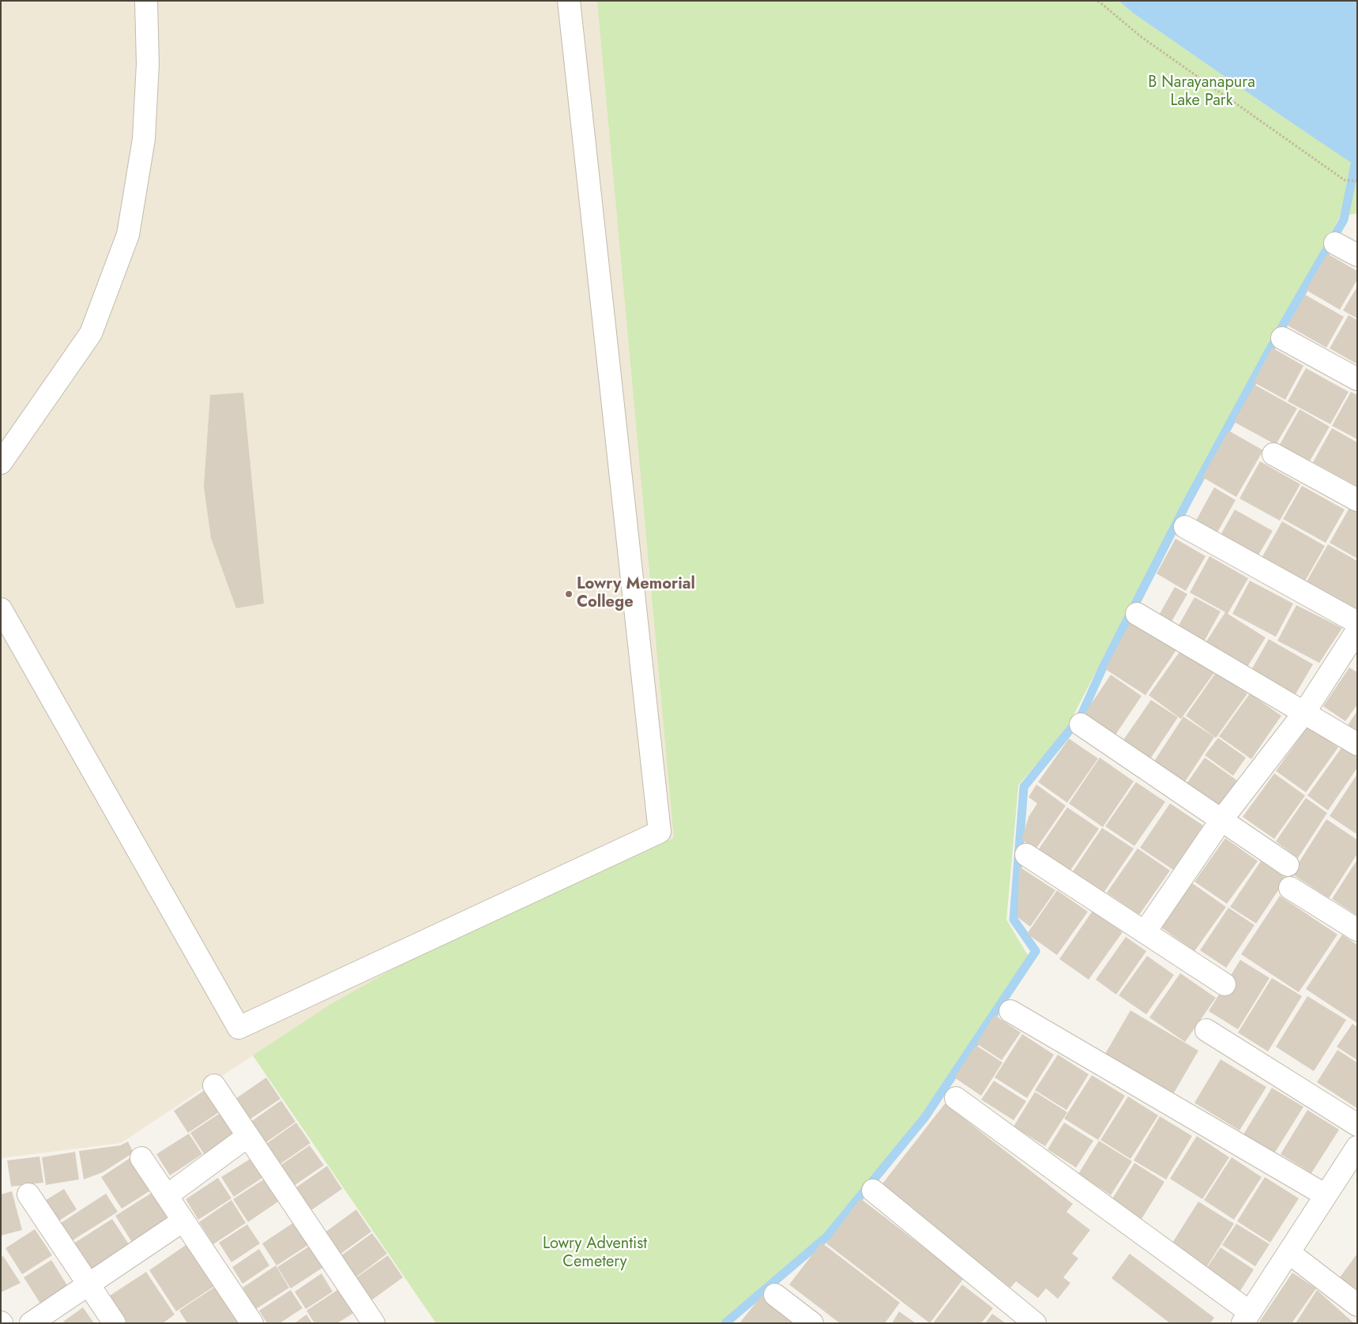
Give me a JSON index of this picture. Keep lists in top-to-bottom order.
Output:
{
  "parks": ["B Narayanapura Lake Park", "Lowry Adventist Cemetery"],
  "places": ["Lowry Memorial College"]
}
